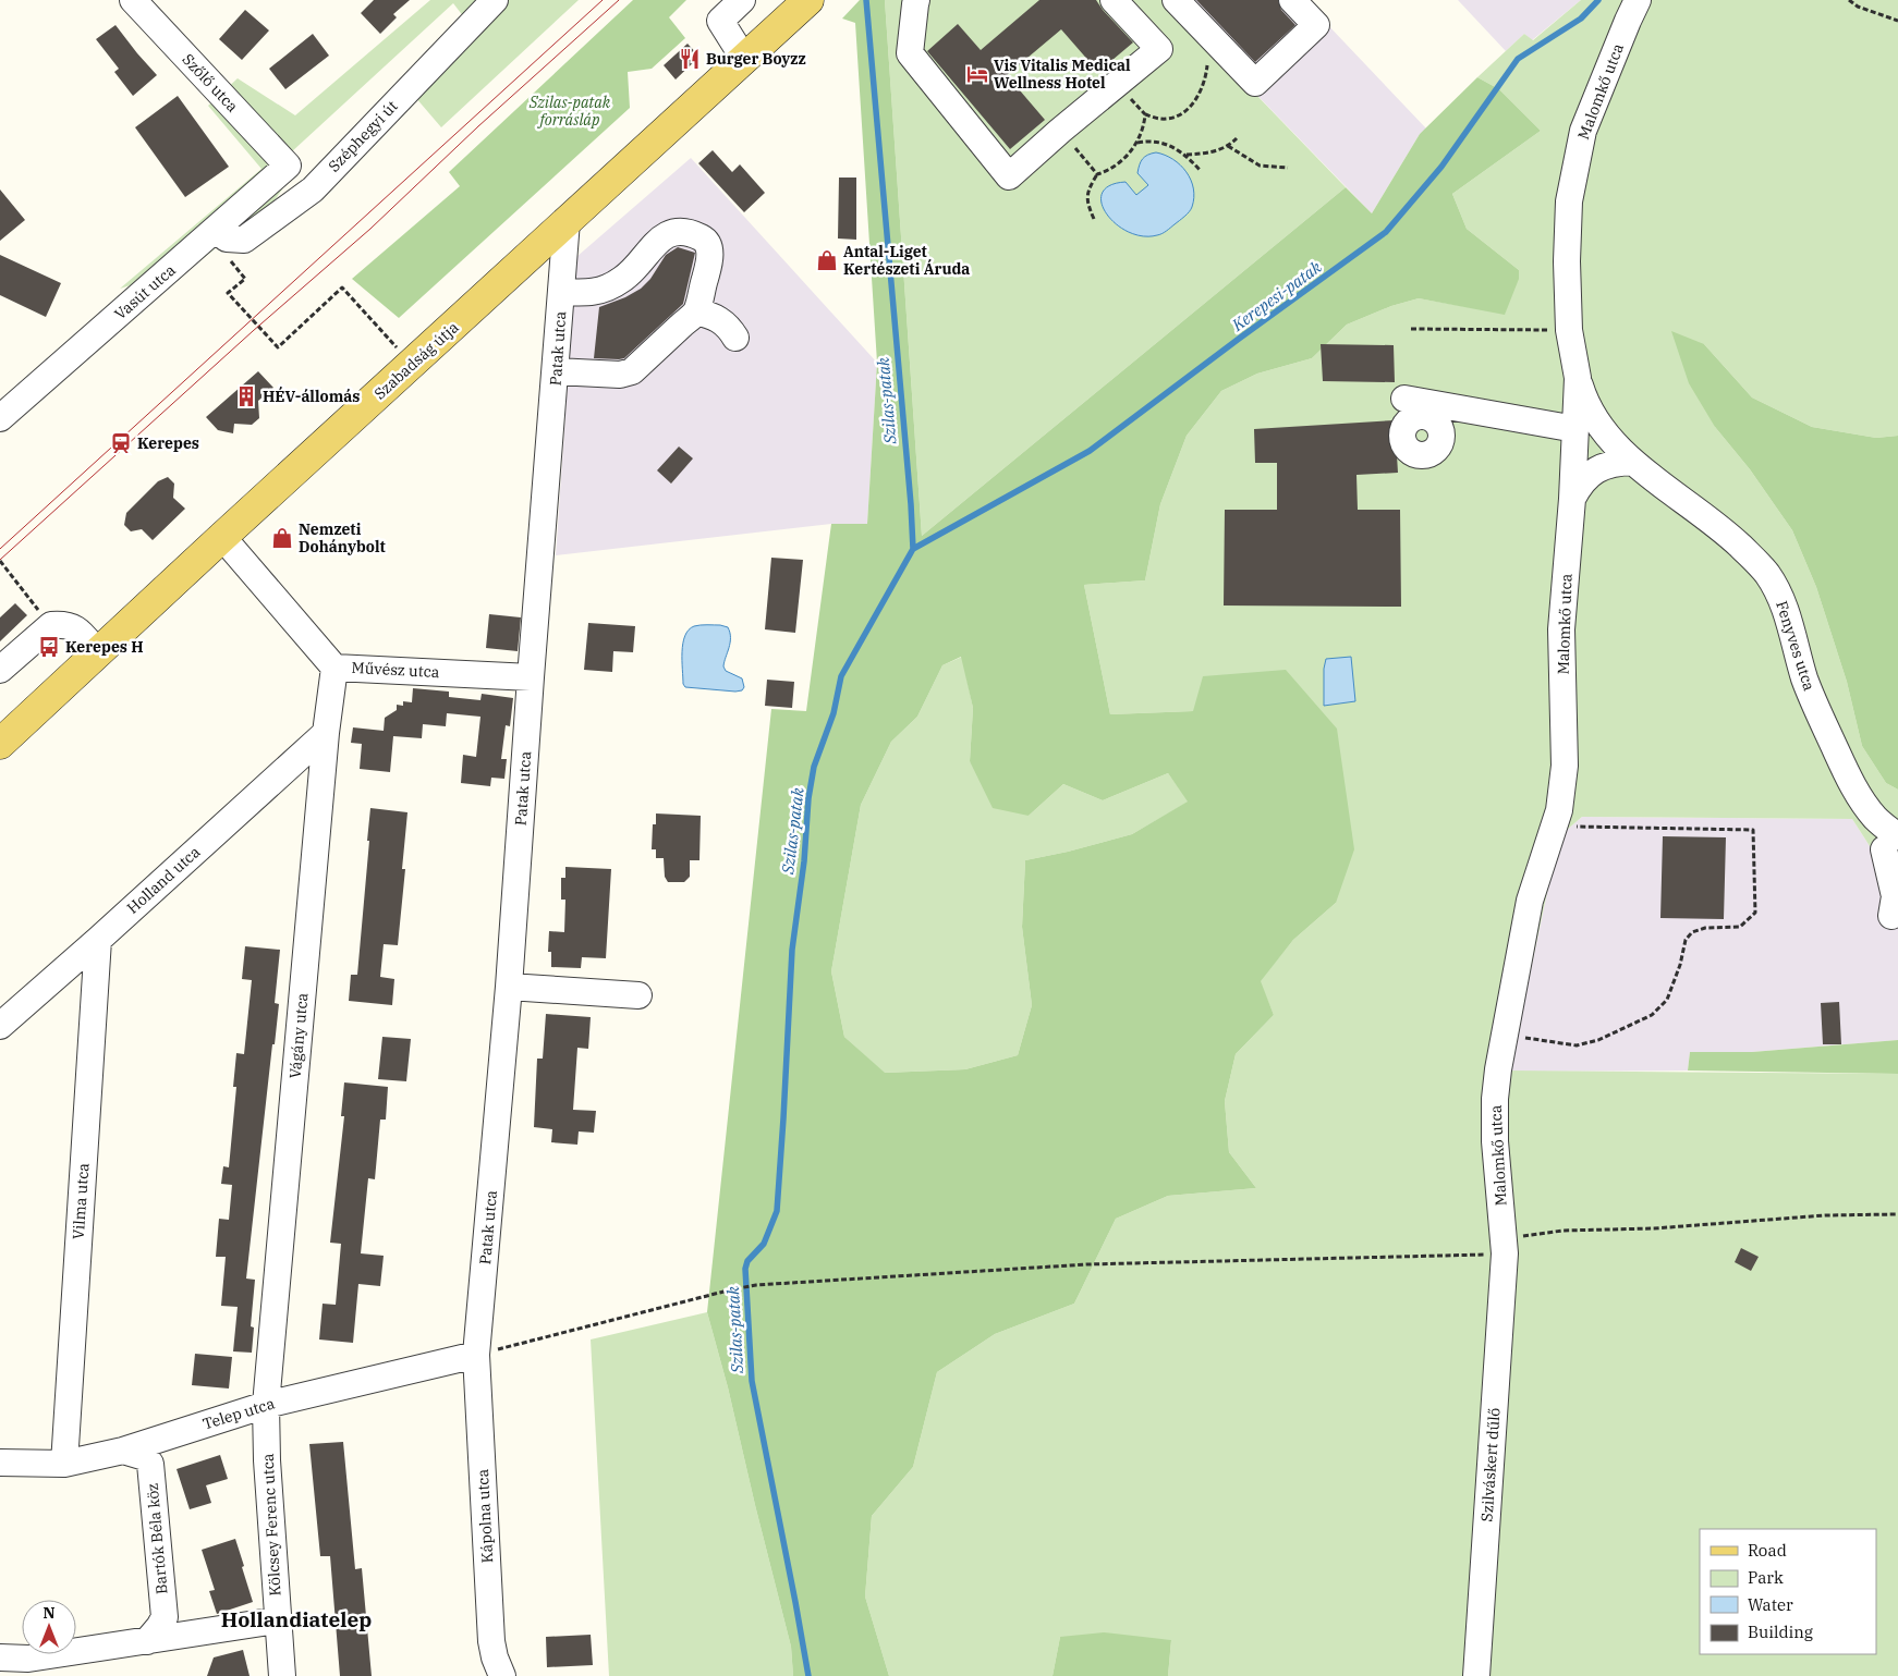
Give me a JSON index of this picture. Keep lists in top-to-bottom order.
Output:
{
  "streets": {
    "main road": ["Szabadság útja"],
    "street": [
      "Szőlő utca",
      "Malomkő utca",
      "Széphegyi út",
      "Vasút utca",
      "Patak utca",
      "Fenyves utca",
      "Művész utca",
      "Holland utca",
      "Vágány utca",
      "Vilma utca",
      "Telep utca",
      "Szilváskert dűlő",
      "Kápolna utca",
      "Kölcsey Ferenc utca",
      "Bartók Béla köz"
    ]
  },
  "crossings": [
    ["Szőlő utca", "Vasút utca"],
    ["Malomkő utca", "Fenyves utca"],
    ["Malomkő utca", "Szilváskert dűlő"],
    ["Széphegyi út", "Vasút utca"],
    ["Patak utca", "Szabadság útja"],
    ["Patak utca", "Művész utca"],
    ["Patak utca", "Telep utca"],
    ["Patak utca", "Kápolna utca"],
    ["Szabadság útja", "Művész utca"],
    ["Művész utca", "Vágány utca"],
    ["Holland utca", "Vágány utca"],
    ["Holland utca", "Vilma utca"],
    ["Vágány utca", "Telep utca"],
    ["Vágány utca", "Kölcsey Ferenc utca"],
    ["Vilma utca", "Telep utca"],
    ["Telep utca", "Kápolna utca"],
    ["Telep utca", "Kölcsey Ferenc utca"],
    ["Telep utca", "Bartók Béla köz"]
  ],
  "districts": ["Hollandiatelep"],
  "water": ["Kerepesi-patak", "Szilas-patak"],
  "parks": ["Szilas-patak forrásláp"],
  "places": {
    "restaurant": ["Burger Boyzz"],
    "hotel": ["Vis Vitalis Medical Wellness Hotel"],
    "shop": ["Antal-Liget Kertészeti Áruda", "Nemzeti Dohánybolt"],
    "building": ["HÉV-állomás"],
    "station": ["Kerepes"],
    "bus stop": ["Kerepes H"]
  },
  "legend": [
    "Road",
    "Park",
    "Water",
    "Building"
  ],
  "north": "top"
}
